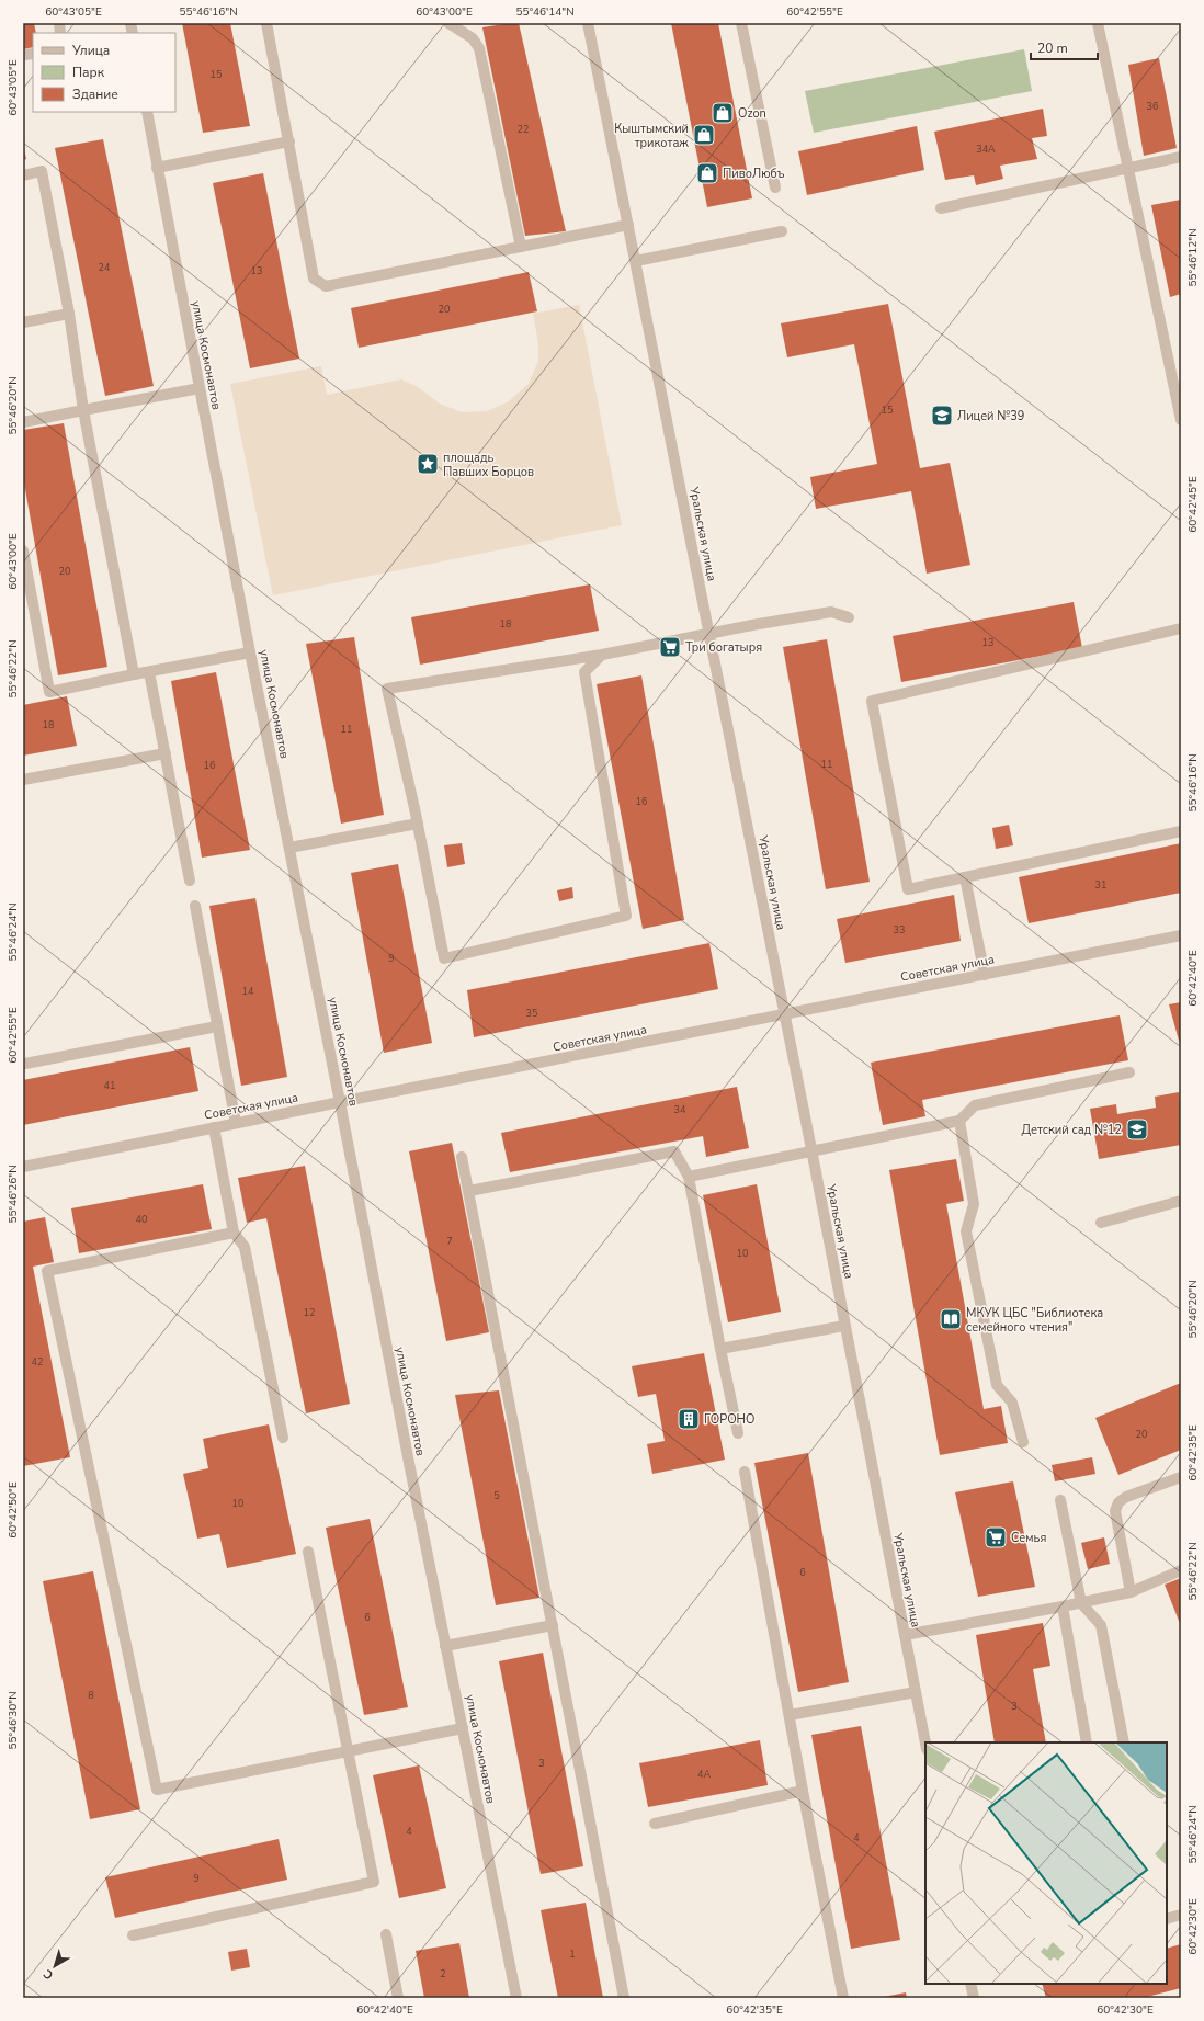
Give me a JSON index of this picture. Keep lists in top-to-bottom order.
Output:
{
  "streets": {
    "street": ["улица Космонавтов", "Уральская улица", "Советская улица"]
  },
  "crossings": [
    ["улица Космонавтов", "Советская улица"],
    ["Уральская улица", "Советская улица"]
  ],
  "places": {
    "shop": ["Ozon", "Кыштымский трикотаж", "ПивоЛюбъ"],
    "school or university": ["Лицей №39", "Детский сад №12"],
    "place": ["площадь Павших Борцов"],
    "supermarket": ["Три богатыря", "Семья"],
    "library": ["МКУК ЦБС \"Библиотека семейного чтения\""],
    "building": ["ГОРОНО"]
  },
  "house_numbers": [
    "15",
    "36",
    "22",
    "34А",
    "24",
    "13",
    "20",
    "15",
    "20",
    "18",
    "13",
    "18",
    "11",
    "11",
    "16",
    "16",
    "31",
    "33",
    "9",
    "14",
    "35",
    "41",
    "34",
    "40",
    "7",
    "10",
    "12",
    "42",
    "20",
    "5",
    "10",
    "6",
    "6",
    "8",
    "3",
    "3",
    "4А",
    "4",
    "4",
    "9",
    "1",
    "2"
  ],
  "legend": ["Улица", "Парк", "Здание"],
  "scale_bar": "20 m",
  "north": "bottom left",
  "coordinates": [
    "60°43'05\"E",
    "55°46'16\"N",
    "60°43'00\"E",
    "55°46'14\"N",
    "60°42'55\"E",
    "55°46'12\"N",
    "55°46'20\"N",
    "60°42'45\"E",
    "55°46'22\"N",
    "55°46'24\"N",
    "60°42'40\"E",
    "55°46'26\"N",
    "60°42'35\"E",
    "60°42'50\"E",
    "55°46'30\"N",
    "60°42'30\"E"
  ]
}
